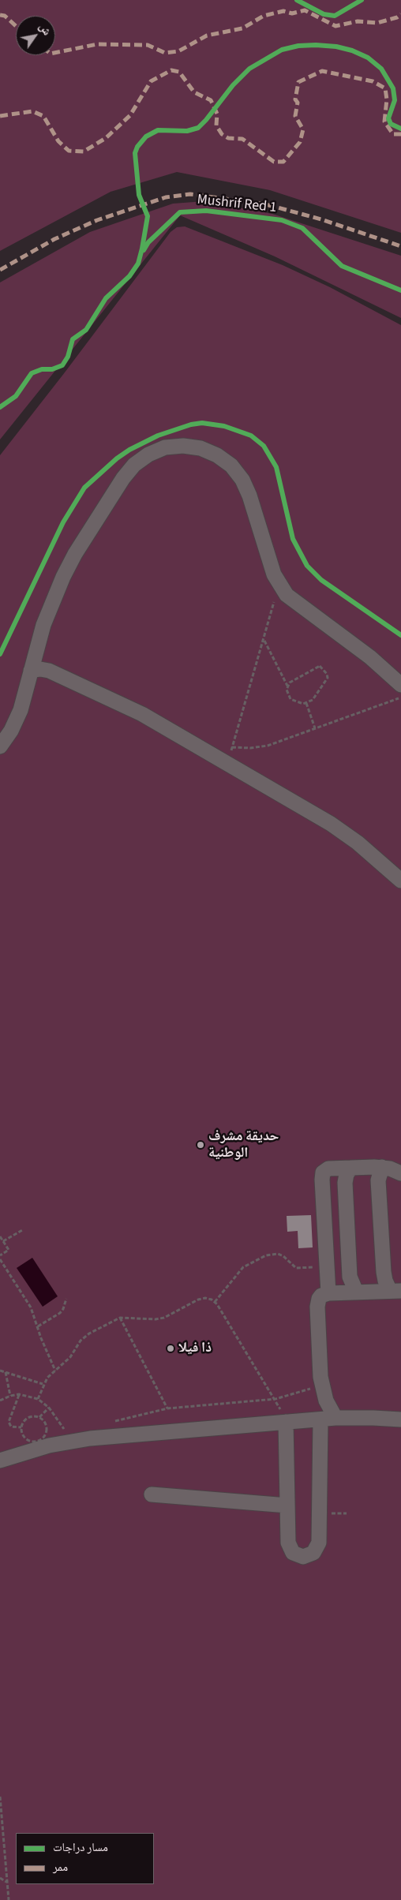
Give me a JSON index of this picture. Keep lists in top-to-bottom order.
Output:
{
  "streets": {
    "cycle path": ["Mushrif Red 1"]
  },
  "places": ["حديقة مشرف الوطنية", "ذا فيلا"],
  "legend": ["مسار دراجات", "ممر"],
  "north": "top right"
}
